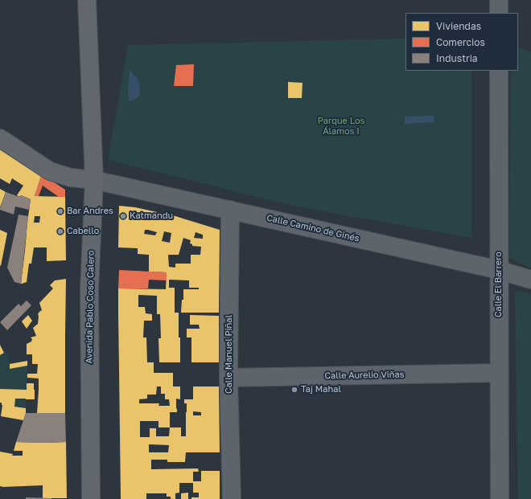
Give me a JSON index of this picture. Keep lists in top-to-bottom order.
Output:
{
  "streets": {
    "main road": ["Avenida Pablo Coso Calero"],
    "street": [
      "Calle Camino de Ginés",
      "Calle El Barrero",
      "Calle Manuel Piñal",
      "Calle Aurelio Viñas"
    ]
  },
  "crossings": [
    ["Calle Camino de Ginés", "Calle El Barrero"],
    ["Calle Camino de Ginés", "Avenida Pablo Coso Calero"],
    ["Calle Camino de Ginés", "Calle Manuel Piñal"],
    ["Calle El Barrero", "Calle Aurelio Viñas"],
    ["Calle Manuel Piñal", "Calle Aurelio Viñas"]
  ],
  "parks": ["Parque Los Álamos I"],
  "places": [
    "Bar Andres",
    "Katmandu",
    "Cabello",
    "Taj Mahal"
  ],
  "legend": ["Viviendas", "Comercios", "Industria"]
}
